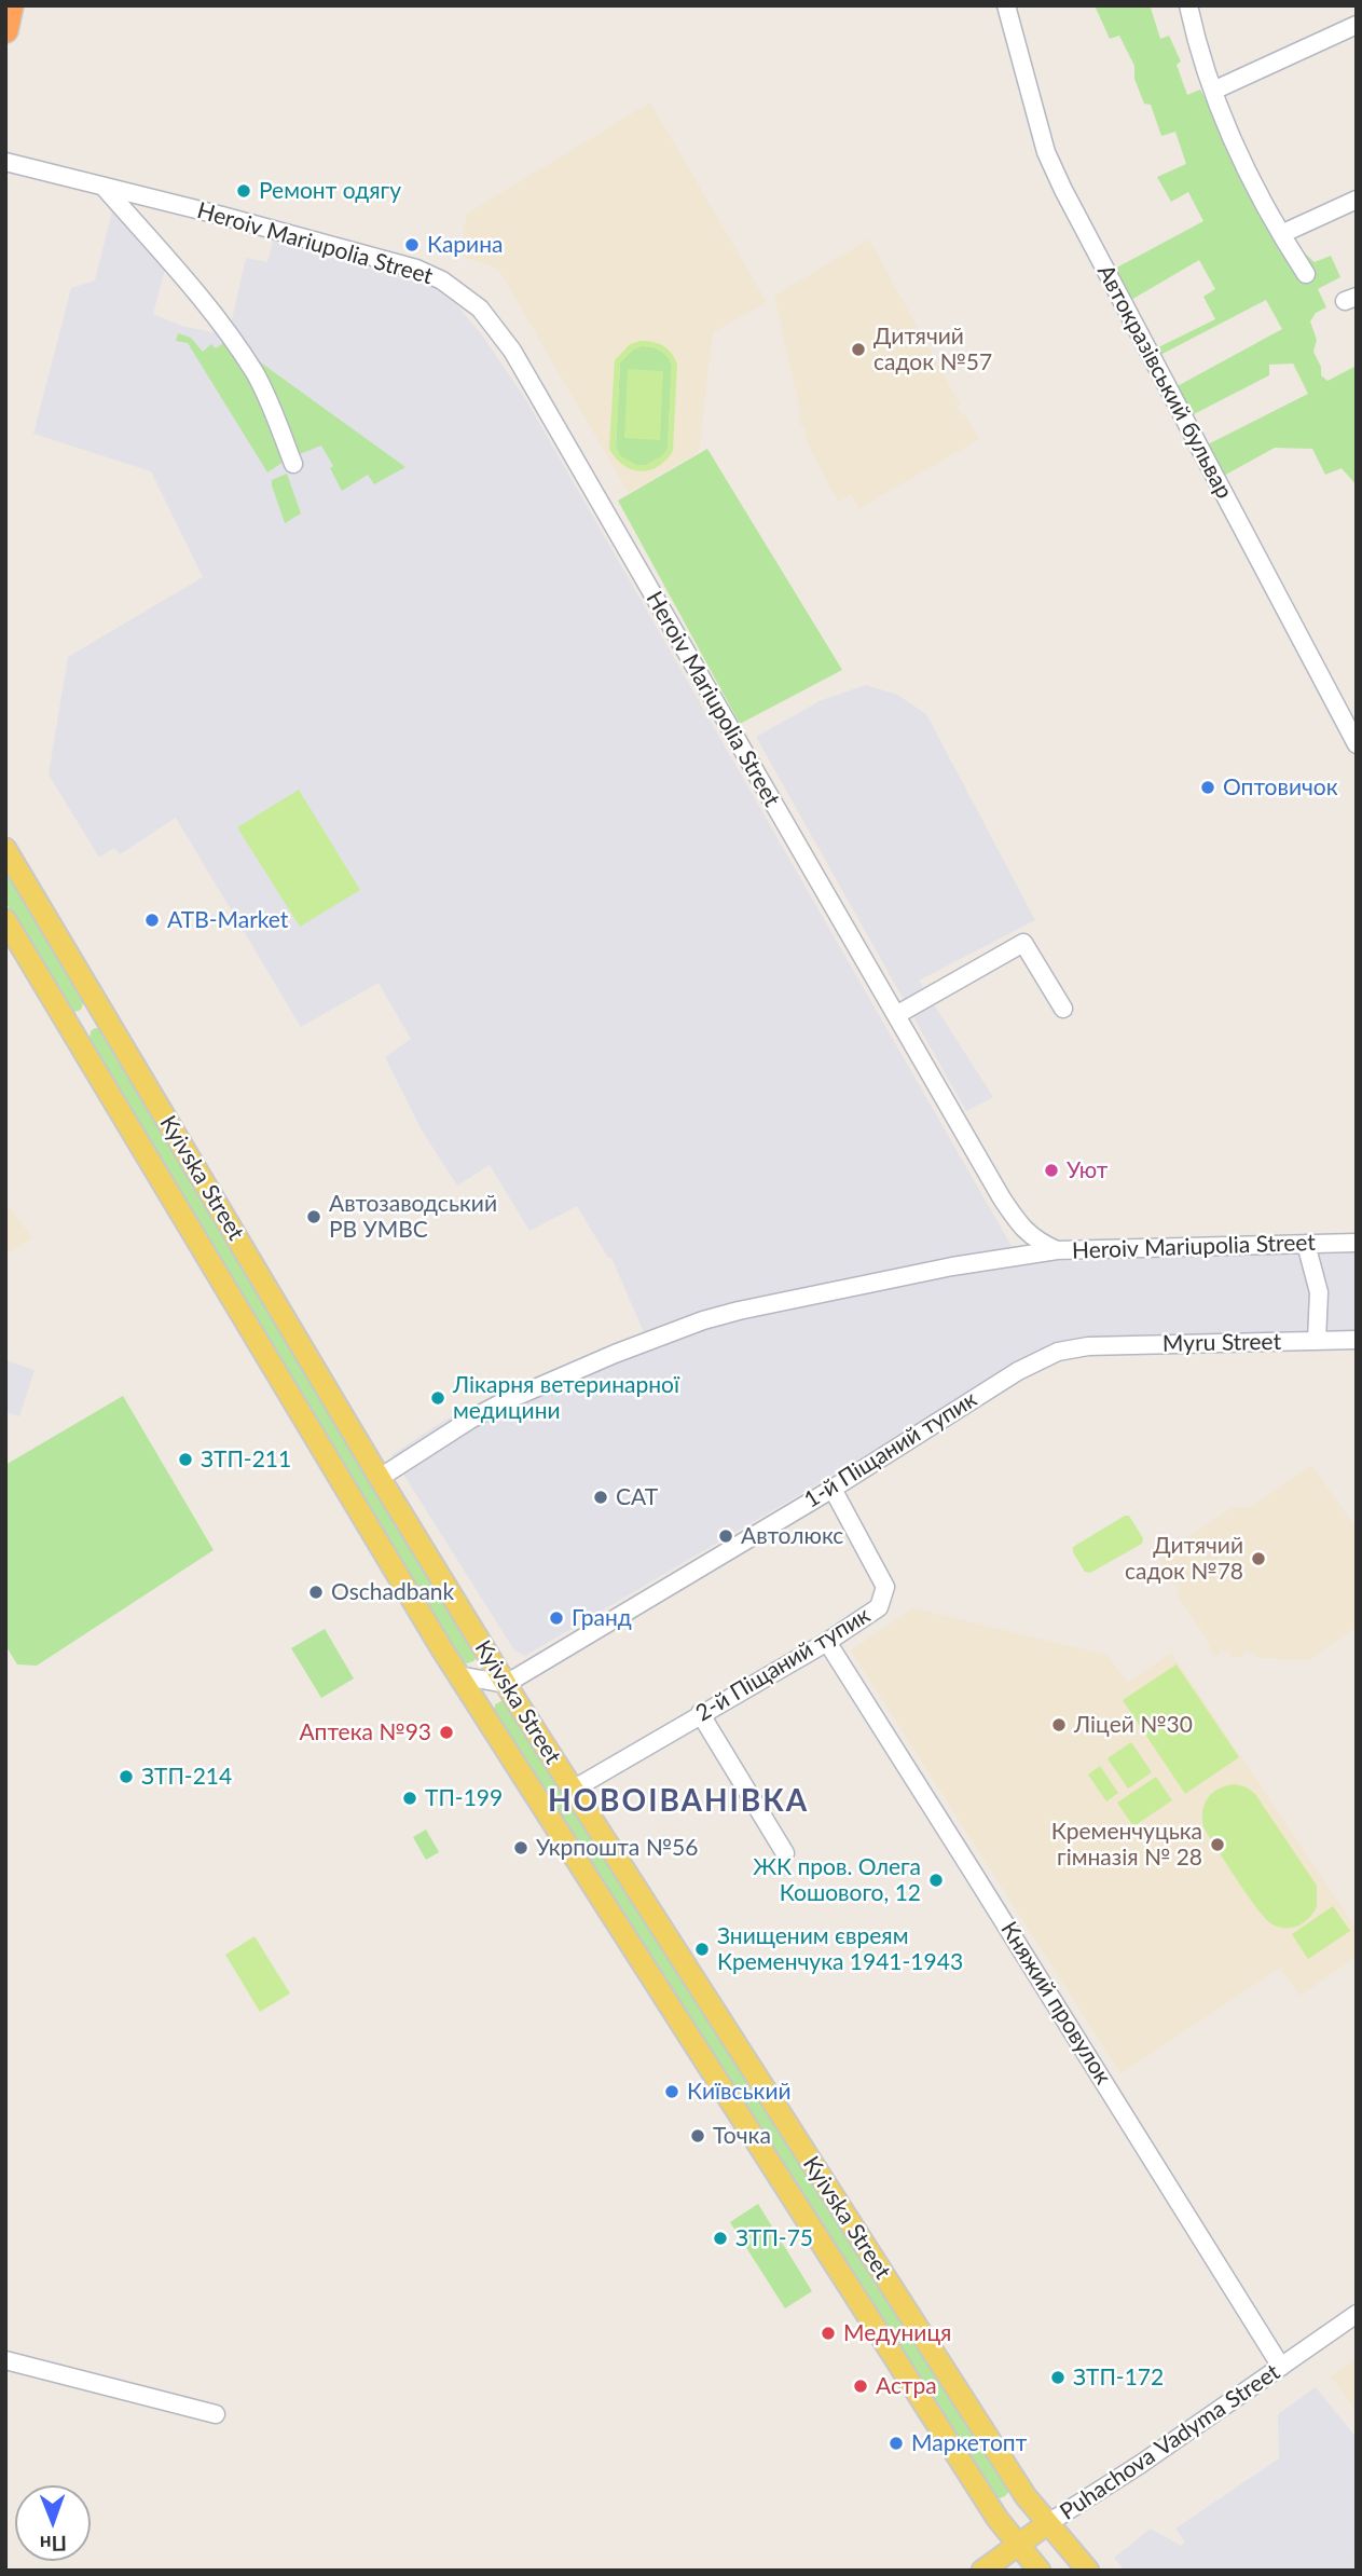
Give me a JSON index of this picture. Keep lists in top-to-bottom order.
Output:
{
  "streets": {
    "main road": ["Kyivska Street", "Puhachova Vadyma Street"],
    "street": [
      "Heroiv Mariupolia Street",
      "Автокразівський бульвар",
      "Myru Street",
      "1-й Піщаний тупик",
      "2-й Піщаний тупик",
      "Княжий провулок"
    ]
  },
  "crossings": [
    ["Kyivska Street", "1-й Піщаний тупик"],
    ["Kyivska Street", "2-й Піщаний тупик"],
    ["Kyivska Street", "Puhachova Vadyma Street"],
    ["Myru Street", "1-й Піщаний тупик"],
    ["1-й Піщаний тупик", "2-й Піщаний тупик"],
    ["2-й Піщаний тупик", "Княжий провулок"],
    ["Княжий провулок", "Puhachova Vadyma Street"]
  ],
  "districts": ["НОВОІВАНІВКА"],
  "places": [
    "Ремонт одягу",
    "Карина",
    "Дитячий садок №57",
    "Оптовичок",
    "ATB-Market",
    "Уют",
    "Автозаводський РВ УМВС",
    "Лікарня ветеринарної медицини",
    "ЗТП-211",
    "САТ",
    "Автолюкс",
    "Дитячий садок №78",
    "Oschadbank",
    "Гранд",
    "Ліцей №30",
    "Аптека №93",
    "ЗТП-214",
    "ТП-199",
    "Кременчуцька гімназія № 28",
    "Укрпошта №56",
    "ЖК пров. Олега Кошового, 12",
    "Знищеним євреям Кременчука 1941-1943",
    "Київський",
    "Точка",
    "ЗТП-75",
    "Медуниця",
    "ЗТП-172",
    "Астра",
    "Маркетопт"
  ],
  "north": "bottom"
}
